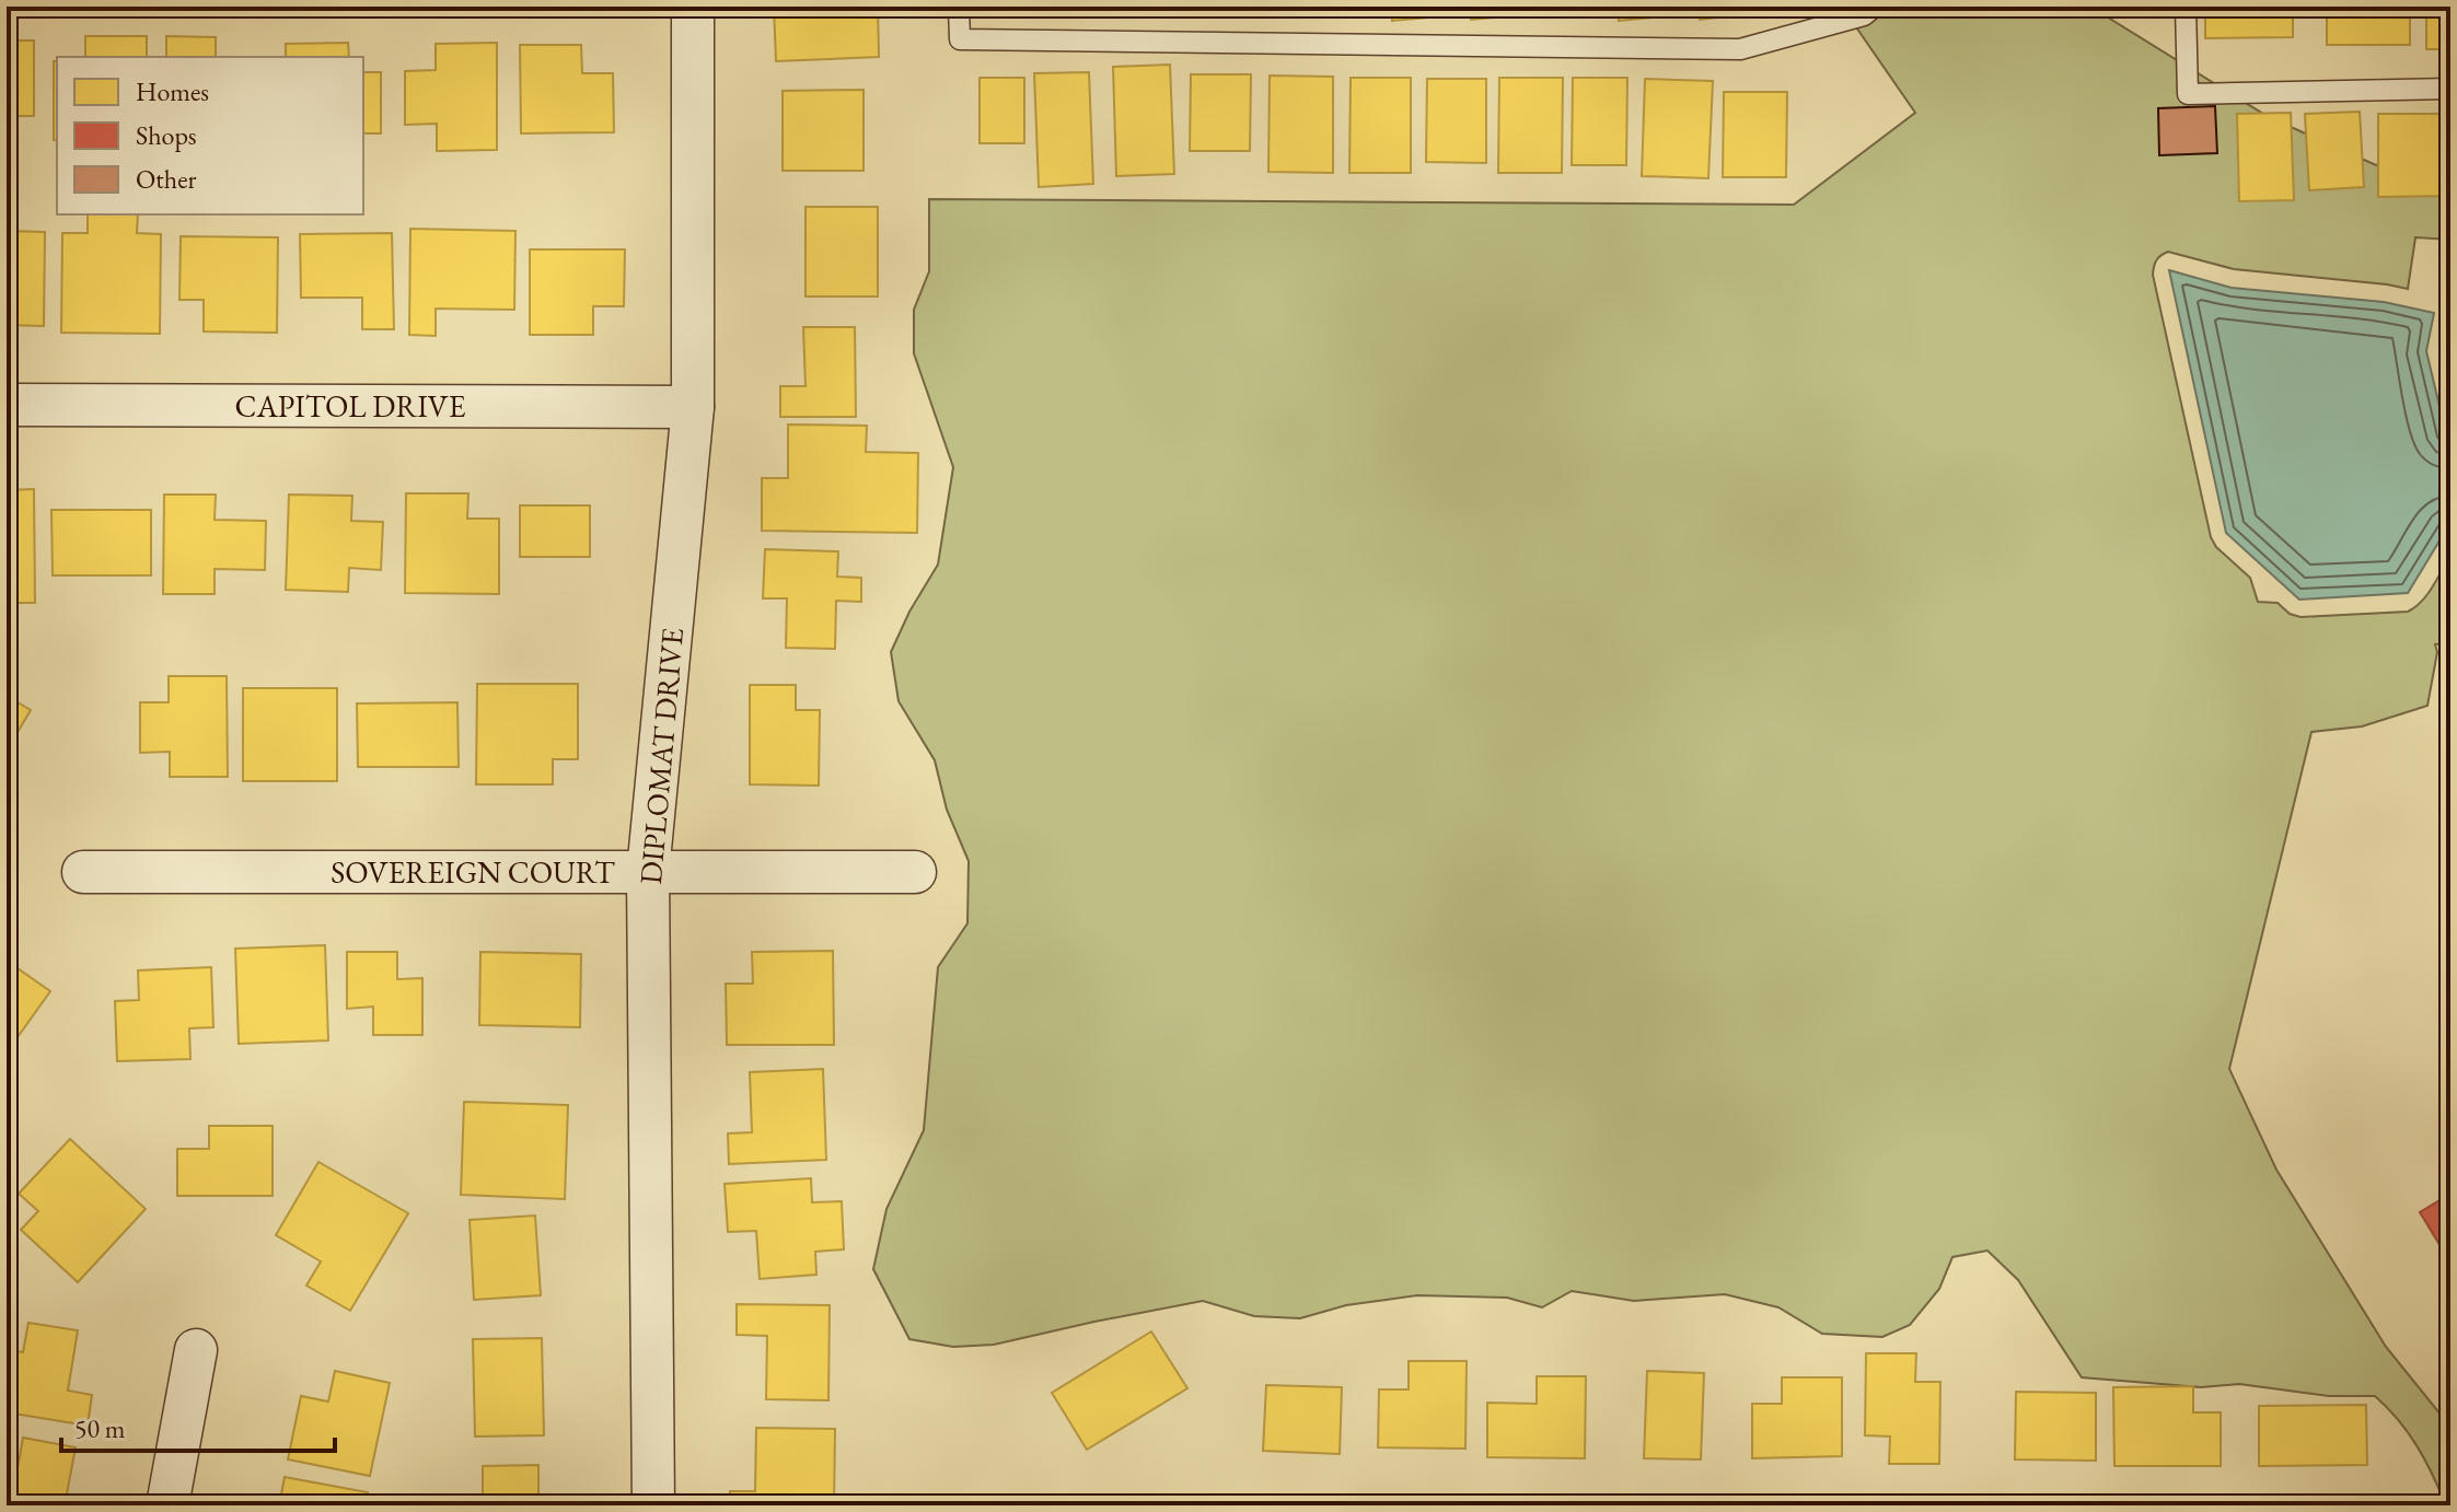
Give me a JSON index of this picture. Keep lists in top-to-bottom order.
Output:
{
  "streets": {
    "street": ["CAPITOL DRIVE", "DIPLOMAT DRIVE", "SOVEREIGN COURT"]
  },
  "crossings": [
    ["CAPITOL DRIVE", "DIPLOMAT DRIVE"],
    ["DIPLOMAT DRIVE", "SOVEREIGN COURT"]
  ],
  "legend": ["Homes", "Shops", "Other"],
  "scale_bar": "50 m"
}
